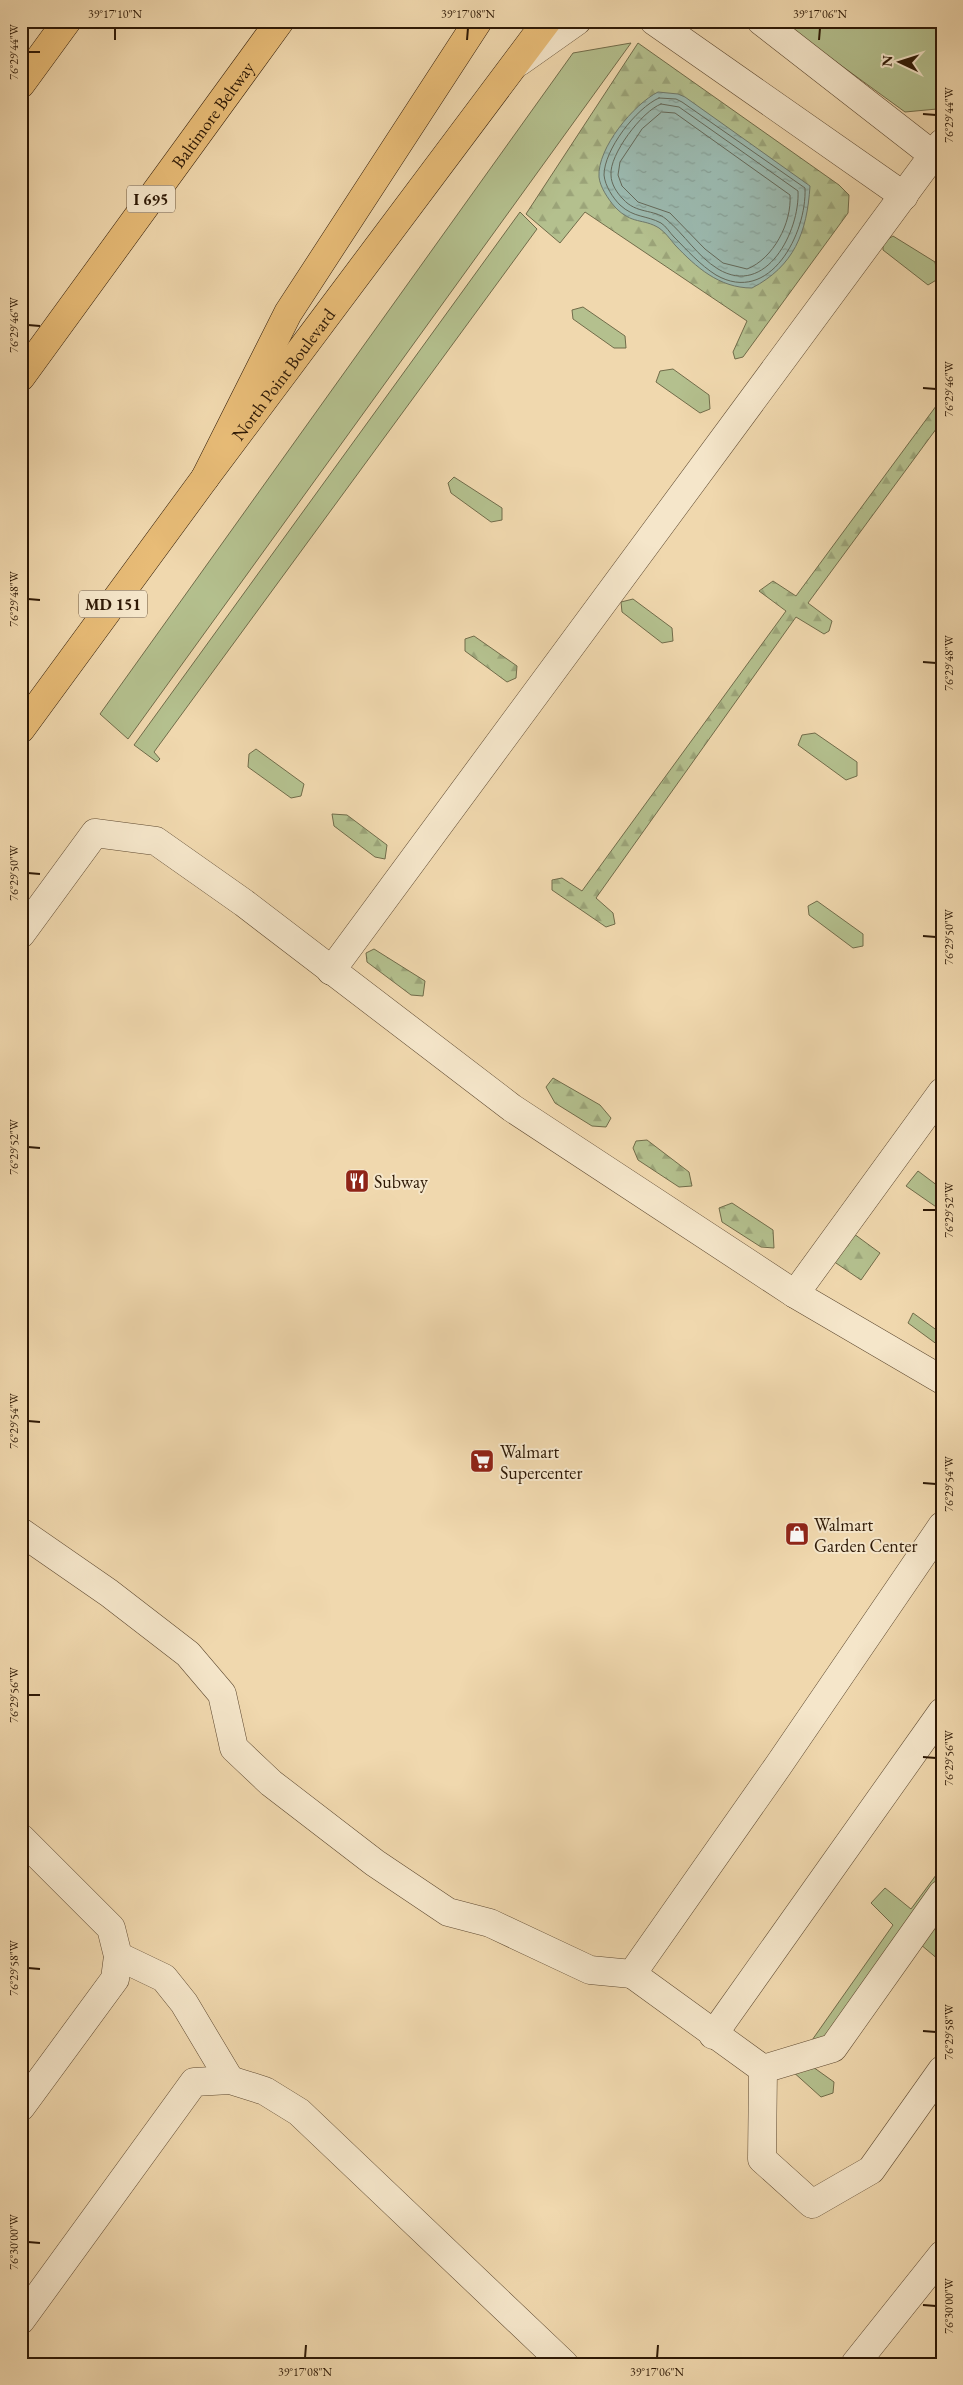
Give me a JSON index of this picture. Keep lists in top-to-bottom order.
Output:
{
  "streets": {
    "main road": [
      "Baltimore Beltway",
      "I 695",
      "North Point Boulevard",
      "MD 151"
    ]
  },
  "places": {
    "restaurant": ["Subway"],
    "supermarket": ["Walmart Supercenter"],
    "shop": ["Walmart Garden Center"]
  },
  "north": "left",
  "coordinates": [
    "39°17'10\"N",
    "39°17'08\"N",
    "39°17'06\"N",
    "76°29'44\"W",
    "76°29'46\"W",
    "76°29'48\"W",
    "76°29'50\"W",
    "76°29'52\"W",
    "76°29'54\"W",
    "76°29'56\"W",
    "76°29'58\"W",
    "76°30'00\"W"
  ]
}
